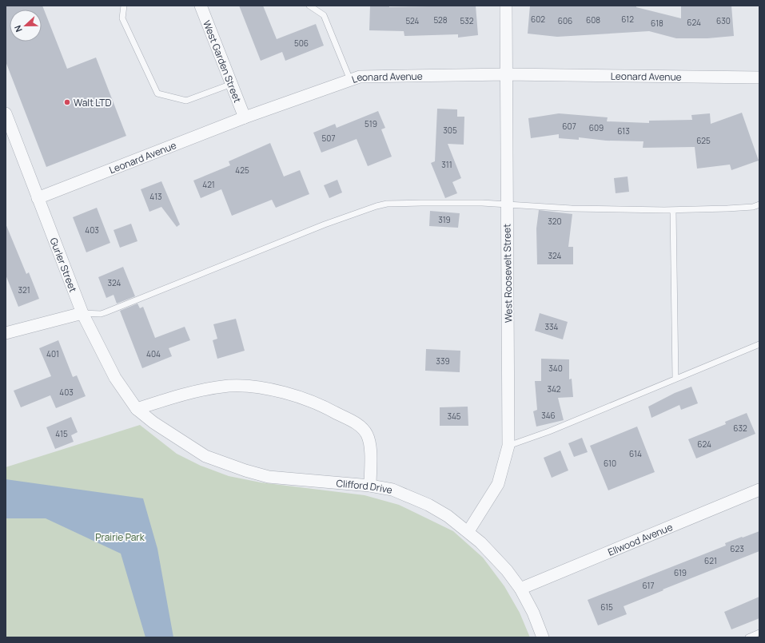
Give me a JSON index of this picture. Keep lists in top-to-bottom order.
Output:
{
  "streets": {
    "street": [
      "West Garden Street",
      "Leonard Avenue",
      "Gurler Street",
      "West Roosevelt Street",
      "Clifford Drive",
      "Ellwood Avenue"
    ]
  },
  "crossings": [
    ["West Garden Street", "Leonard Avenue"],
    ["Leonard Avenue", "Gurler Street"],
    ["Leonard Avenue", "West Roosevelt Street"],
    ["Gurler Street", "Clifford Drive"],
    ["West Roosevelt Street", "Clifford Drive"],
    ["Clifford Drive", "Ellwood Avenue"]
  ],
  "parks": ["Prairie Park"],
  "places": ["Walt LTD"],
  "house_numbers": [
    "602",
    "612",
    "528",
    "608",
    "524",
    "532",
    "606",
    "630",
    "624",
    "618",
    "506",
    "519",
    "607",
    "609",
    "305",
    "613",
    "507",
    "625",
    "311",
    "425",
    "421",
    "413",
    "319",
    "320",
    "403",
    "324",
    "324",
    "321",
    "334",
    "401",
    "404",
    "339",
    "340",
    "342",
    "403",
    "346",
    "345",
    "632",
    "415",
    "624",
    "614",
    "610",
    "623",
    "621",
    "619",
    "617",
    "615"
  ],
  "north": "left"
}
